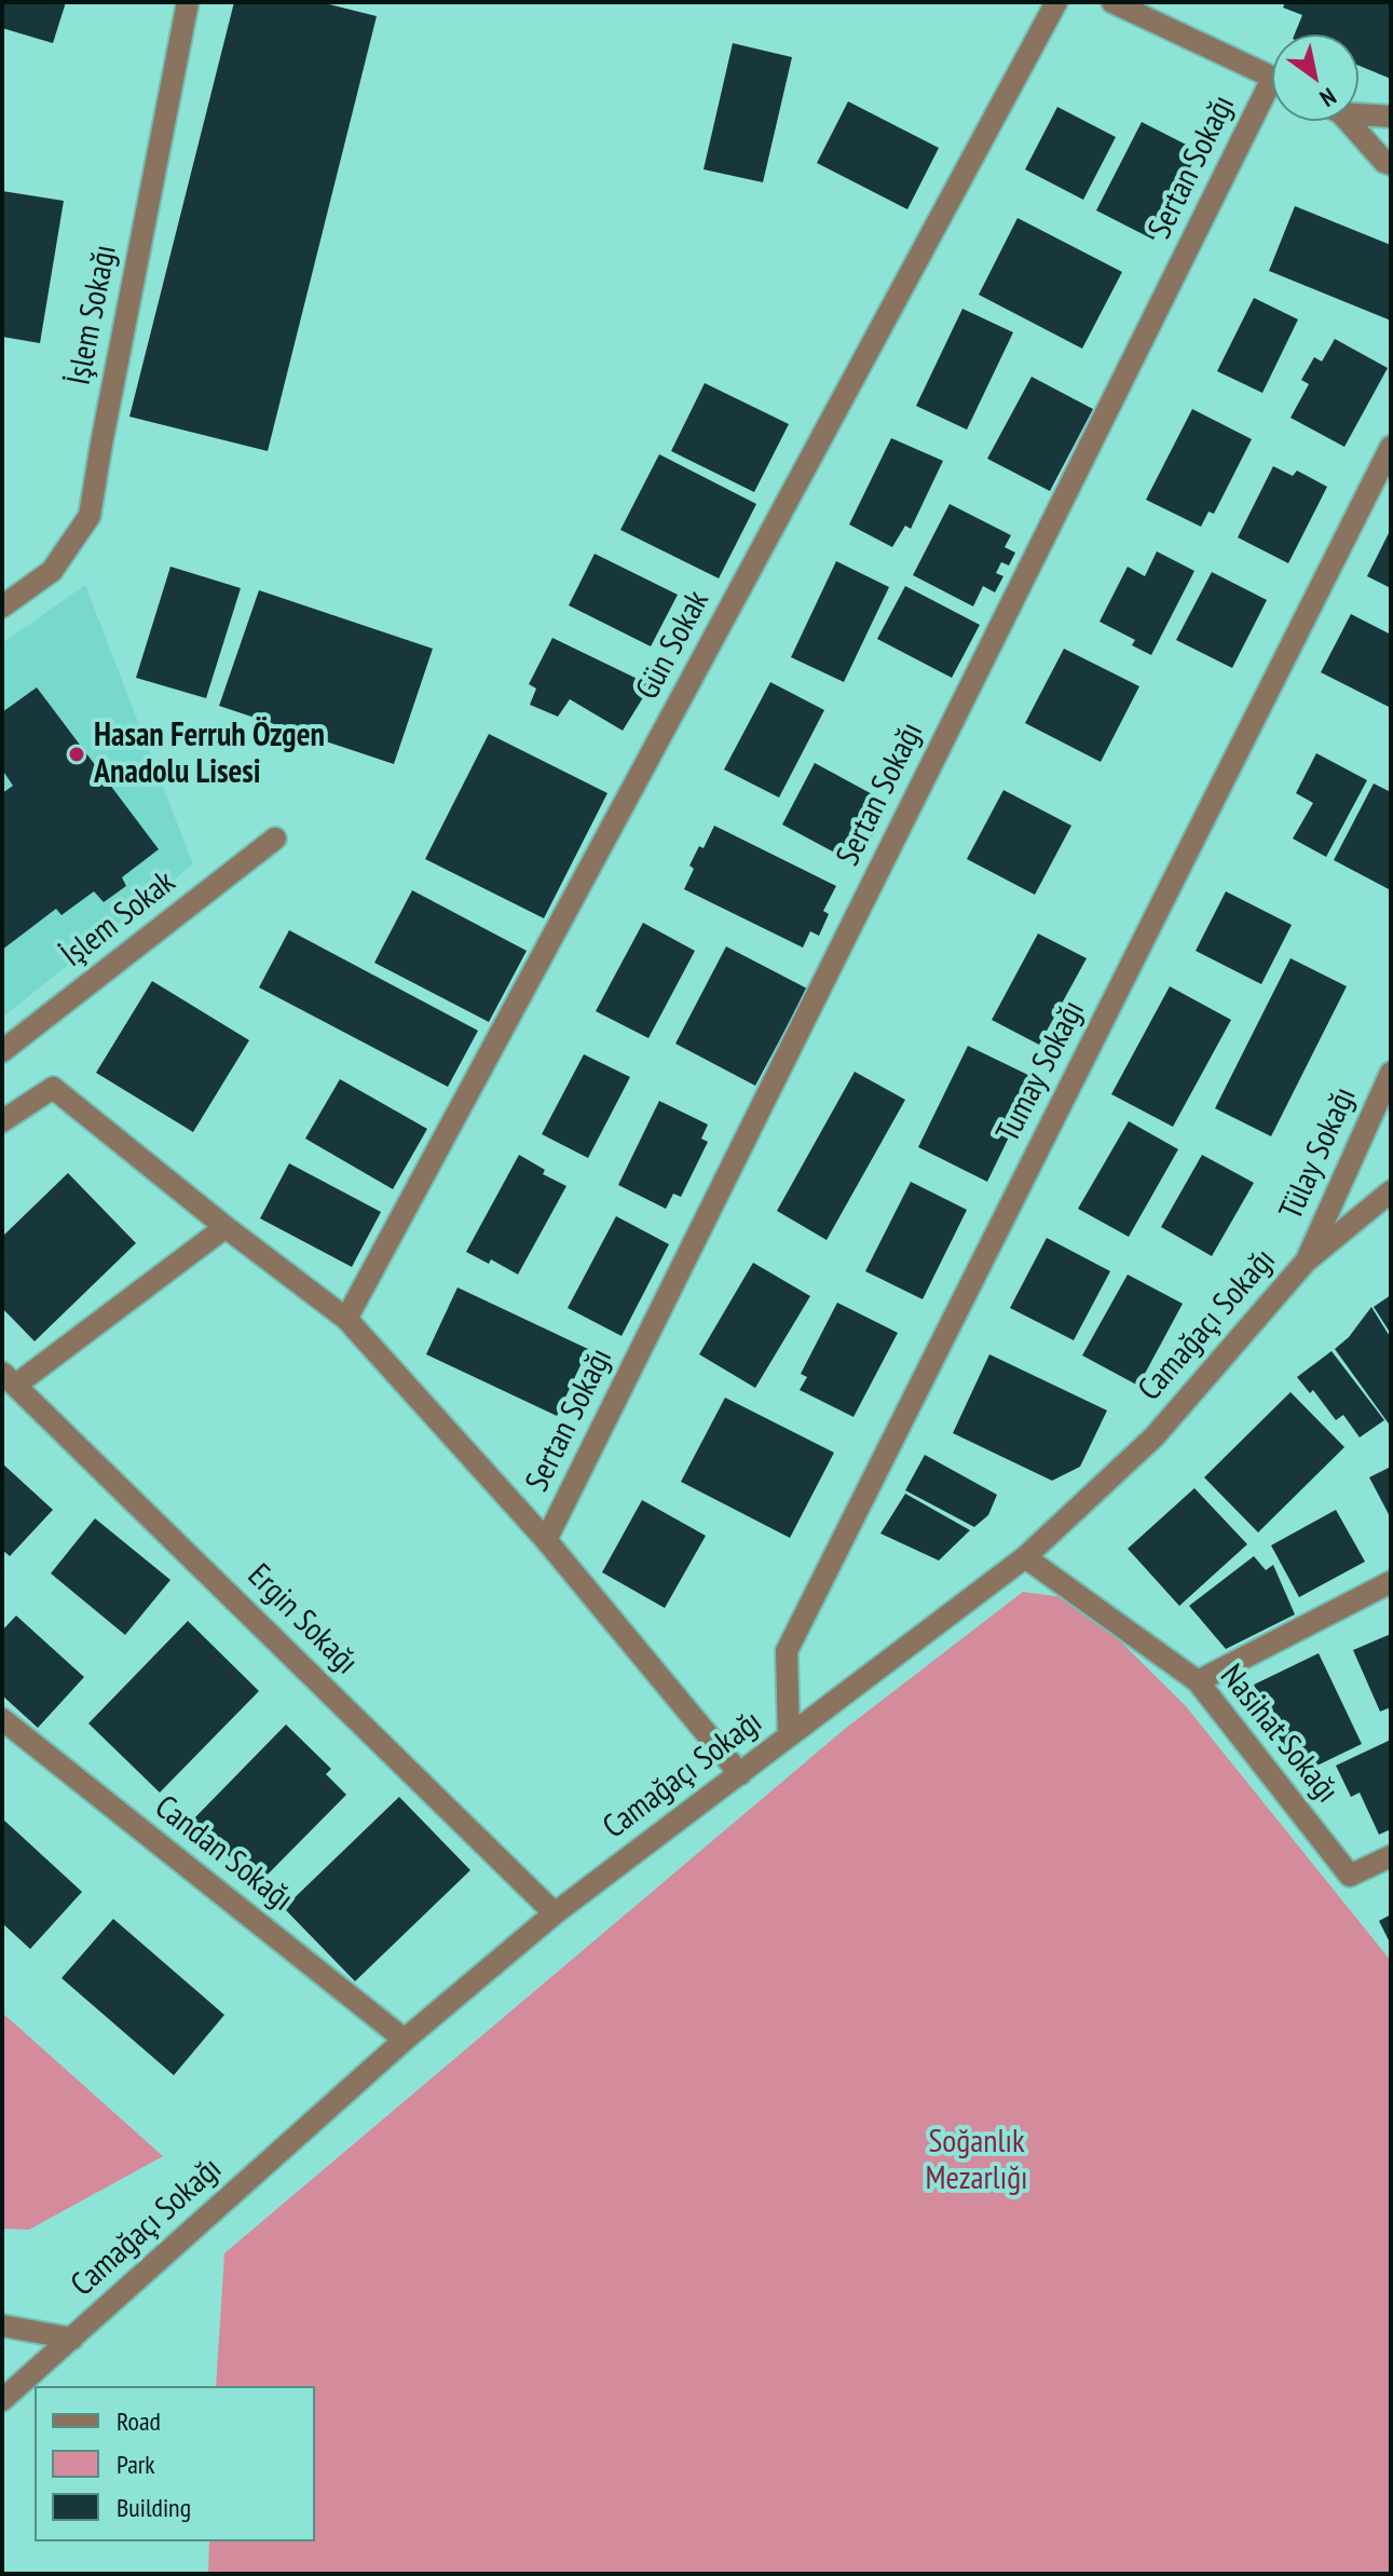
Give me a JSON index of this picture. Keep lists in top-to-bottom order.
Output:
{
  "streets": {
    "street": [
      "Sertan Sokağı",
      "İşlem Sokağı",
      "Gün Sokak",
      "İşlem Sokak",
      "Tumay Sokağı",
      "Tülay Sokağı",
      "Camağaçı Sokağı",
      "Ergin Sokağı",
      "Nasihat Sokağı",
      "Candan Sokağı"
    ]
  },
  "crossings": [
    ["Tumay Sokağı", "Camağaçı Sokağı"],
    ["Tülay Sokağı", "Camağaçı Sokağı"],
    ["Camağaçı Sokağı", "Ergin Sokağı"],
    ["Camağaçı Sokağı", "Nasihat Sokağı"],
    ["Camağaçı Sokağı", "Candan Sokağı"]
  ],
  "parks": ["Soğanlık Mezarlığı"],
  "places": ["Hasan Ferruh Özgen Anadolu Lisesi"],
  "legend": ["Road", "Park", "Building"],
  "north": "bottom right"
}
